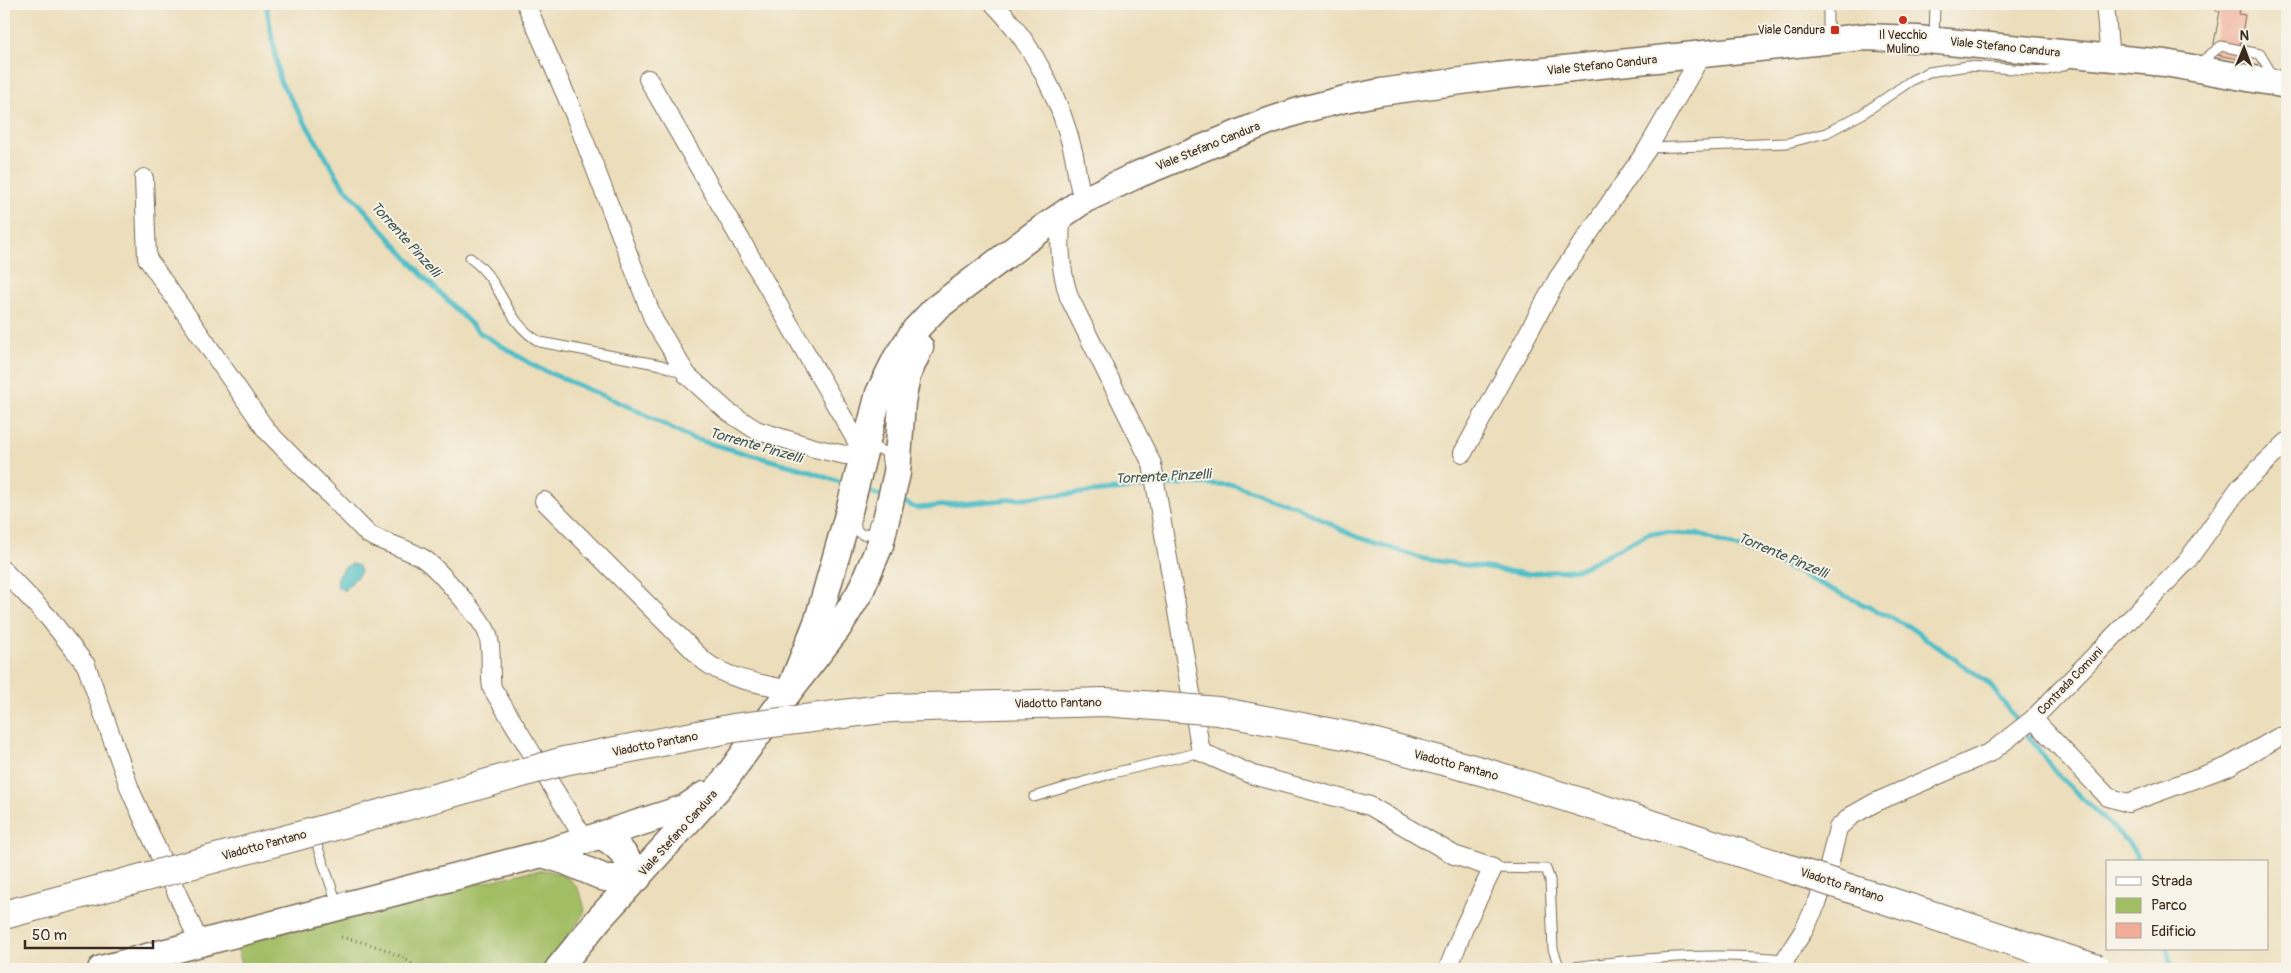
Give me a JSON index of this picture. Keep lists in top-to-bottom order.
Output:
{
  "streets": {
    "main road": ["Viale Stefano Candura", "Viadotto Pantano"],
    "street": ["Contrada Comuni"]
  },
  "water": ["Torrente Pinzelli"],
  "places": {
    "other": ["Il Vecchio Mulino"],
    "transit": ["Viale Candura"]
  },
  "legend": ["Strada", "Parco", "Edificio"],
  "scale_bar": "50 m",
  "north": "top"
}
